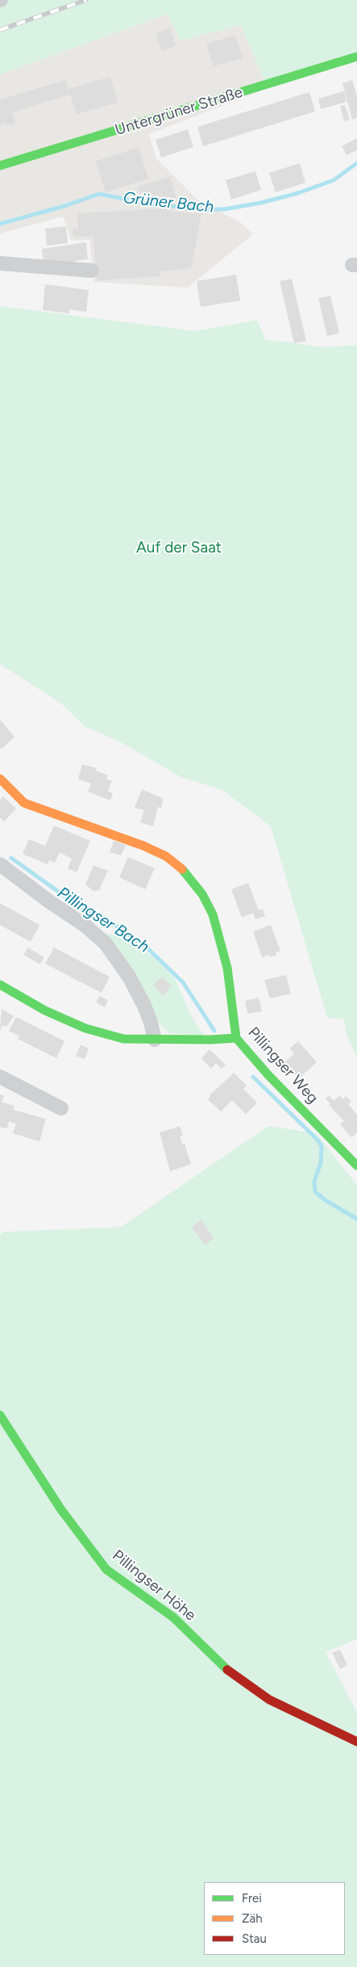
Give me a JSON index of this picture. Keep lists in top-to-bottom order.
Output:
{
  "streets": {
    "street": ["Untergrüner Straße", "Pillingser Weg", "Pillingser Höhe"]
  },
  "water": ["Grüner Bach", "Pillingser Bach"],
  "parks": ["Auf der Saat"],
  "legend": ["Frei", "Zäh", "Stau"]
}
